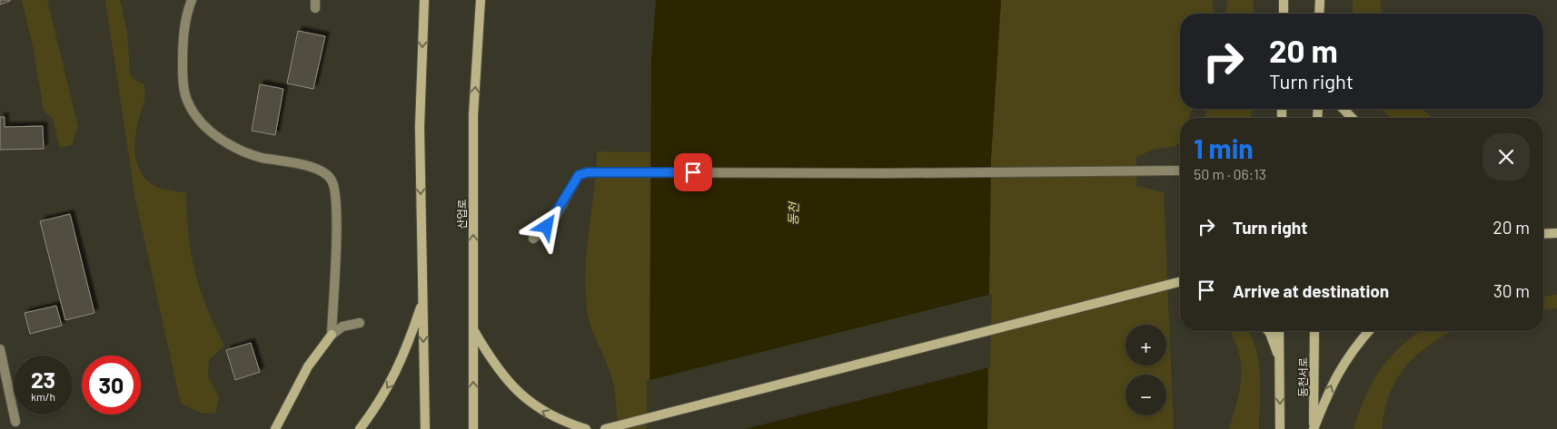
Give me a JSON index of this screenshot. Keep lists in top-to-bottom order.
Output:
{
  "streets": {
    "street": ["산업로", "동천서로"]
  },
  "water": ["동천"],
  "page": {
    "turn": ["20 m", "Turn right"],
    "heading": ["1 min", "50 m · 06:13"],
    "list": [
      {
        "name": "Turn right",
        "value": "20 m"
      },
      {
        "name": "Arrive at destination",
        "value": "30 m"
      }
    ],
    "map_buttons": ["+", "−"],
    "speed": "23 km/h",
    "limit": "30"
  }
}
